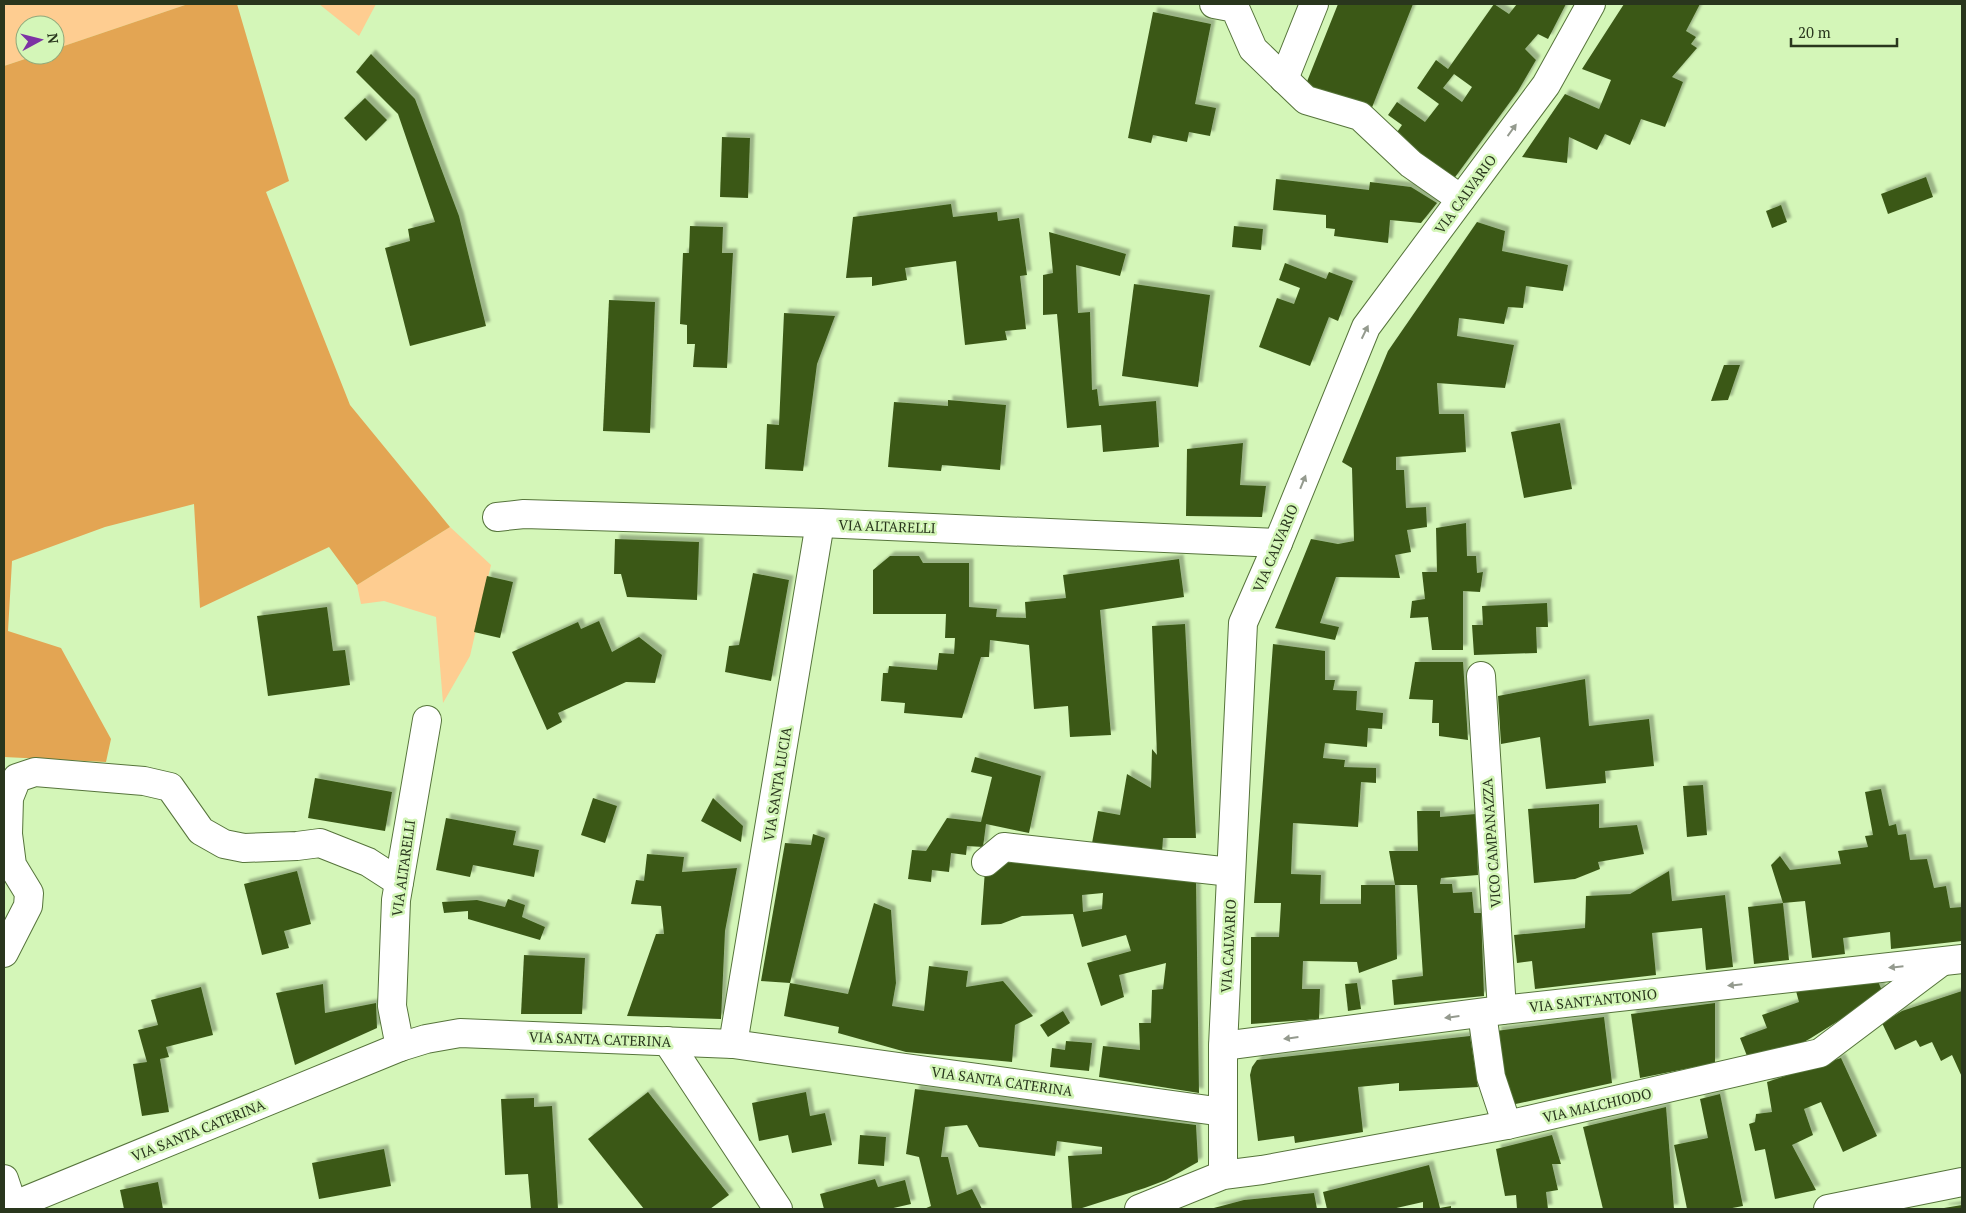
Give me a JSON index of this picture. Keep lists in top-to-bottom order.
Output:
{
  "streets": {
    "street": [
      "VIA CALVARIO",
      "VIA ALTARELLI",
      "VIA SANTA LUCIA",
      "VICO CAMPANAZZA",
      "VIA SANT'ANTONIO",
      "VIA SANTA CATERINA",
      "VIA MALCHIODO"
    ]
  },
  "crossings": [
    ["VIA CALVARIO", "VIA ALTARELLI"],
    ["VIA CALVARIO", "VIA SANT'ANTONIO"],
    ["VIA CALVARIO", "VIA SANTA CATERINA"],
    ["VIA CALVARIO", "VIA MALCHIODO"],
    ["VIA ALTARELLI", "VIA SANTA LUCIA"],
    ["VIA ALTARELLI", "VIA SANTA CATERINA"],
    ["VIA SANTA LUCIA", "VIA SANTA CATERINA"],
    ["VICO CAMPANAZZA", "VIA SANT'ANTONIO"],
    ["VICO CAMPANAZZA", "VIA MALCHIODO"],
    ["VIA SANT'ANTONIO", "VIA MALCHIODO"]
  ],
  "one_way": ["VIA CALVARIO", "VIA SANT'ANTONIO"],
  "scale_bar": "20 m",
  "north": "right"
}
